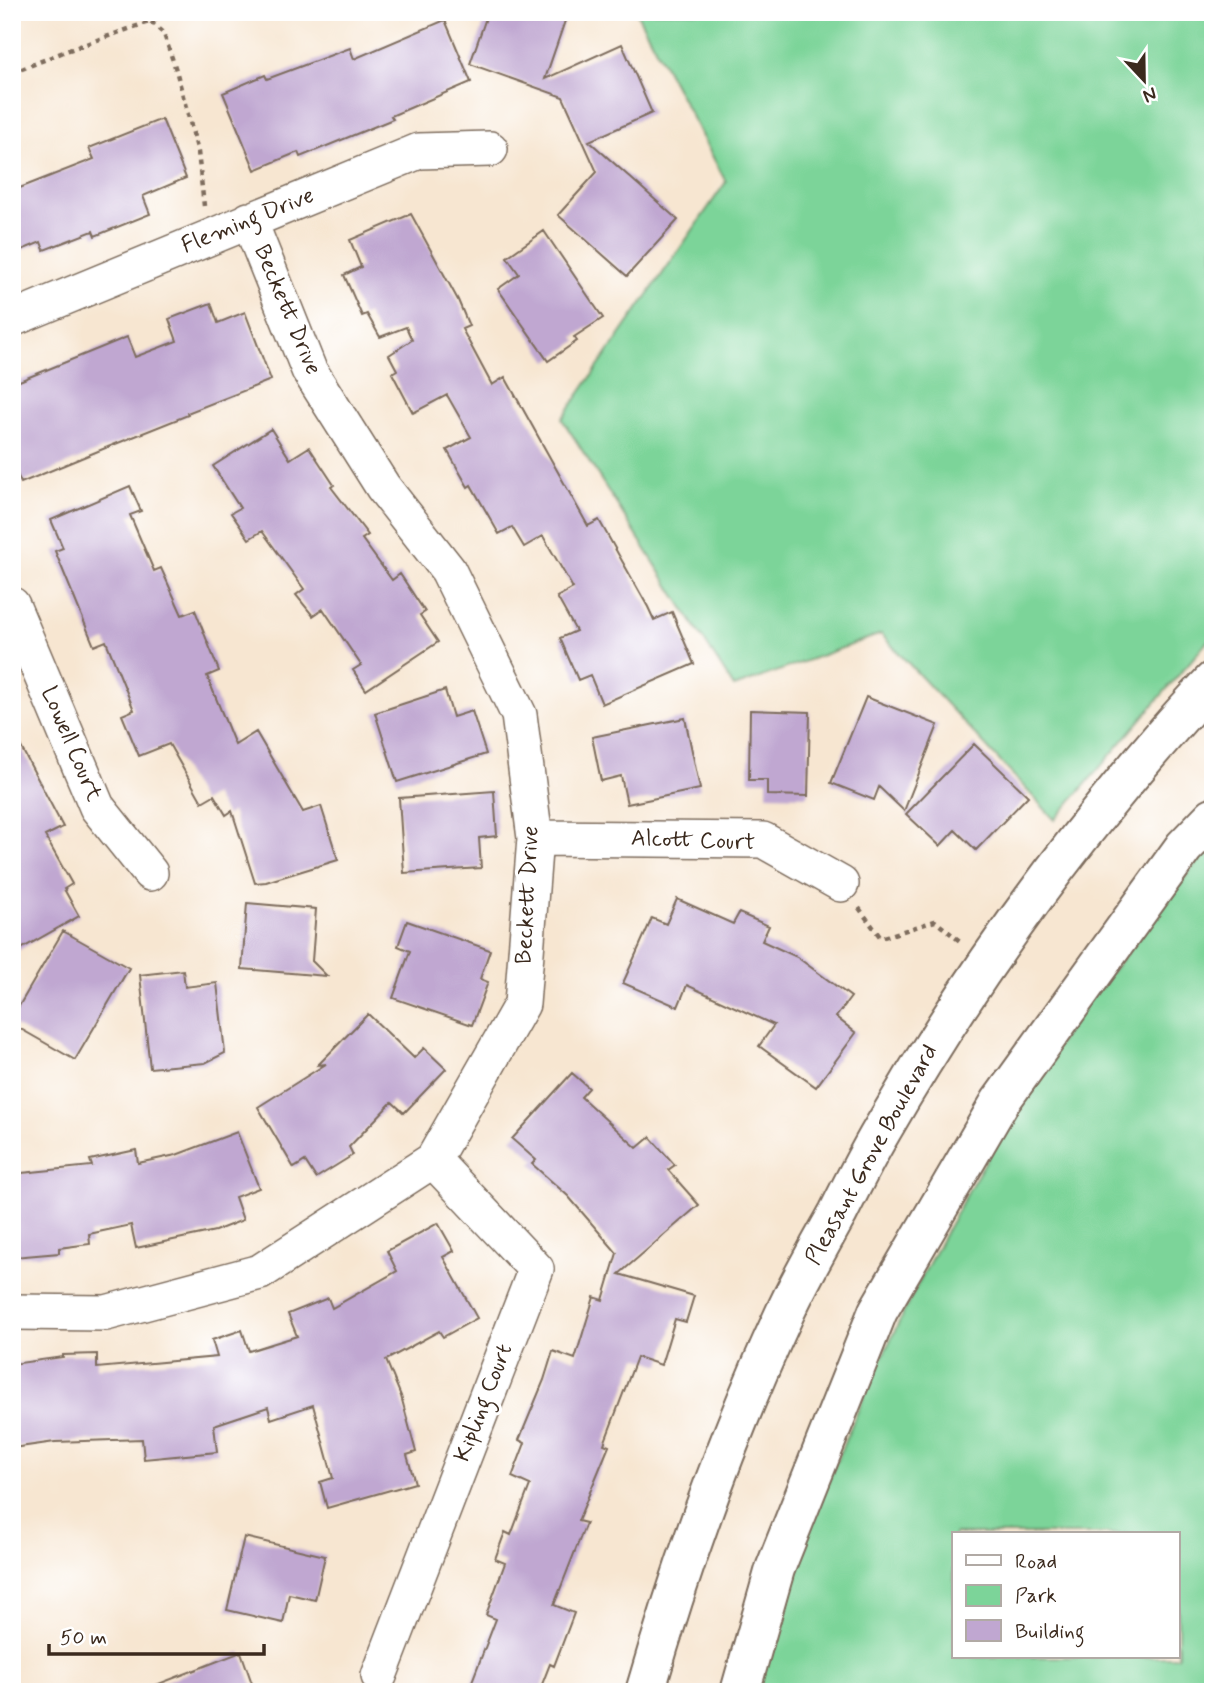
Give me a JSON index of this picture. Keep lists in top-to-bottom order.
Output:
{
  "streets": {
    "main road": ["Pleasant Grove Boulevard"],
    "street": [
      "Fleming Drive",
      "Beckett Drive",
      "Lowell Court",
      "Alcott Court",
      "Kipling Court"
    ]
  },
  "crossings": [
    ["Fleming Drive", "Beckett Drive"],
    ["Beckett Drive", "Alcott Court"],
    ["Beckett Drive", "Kipling Court"]
  ],
  "legend": ["Road", "Park", "Building"],
  "scale_bar": "50 m",
  "north": "bottom"
}
